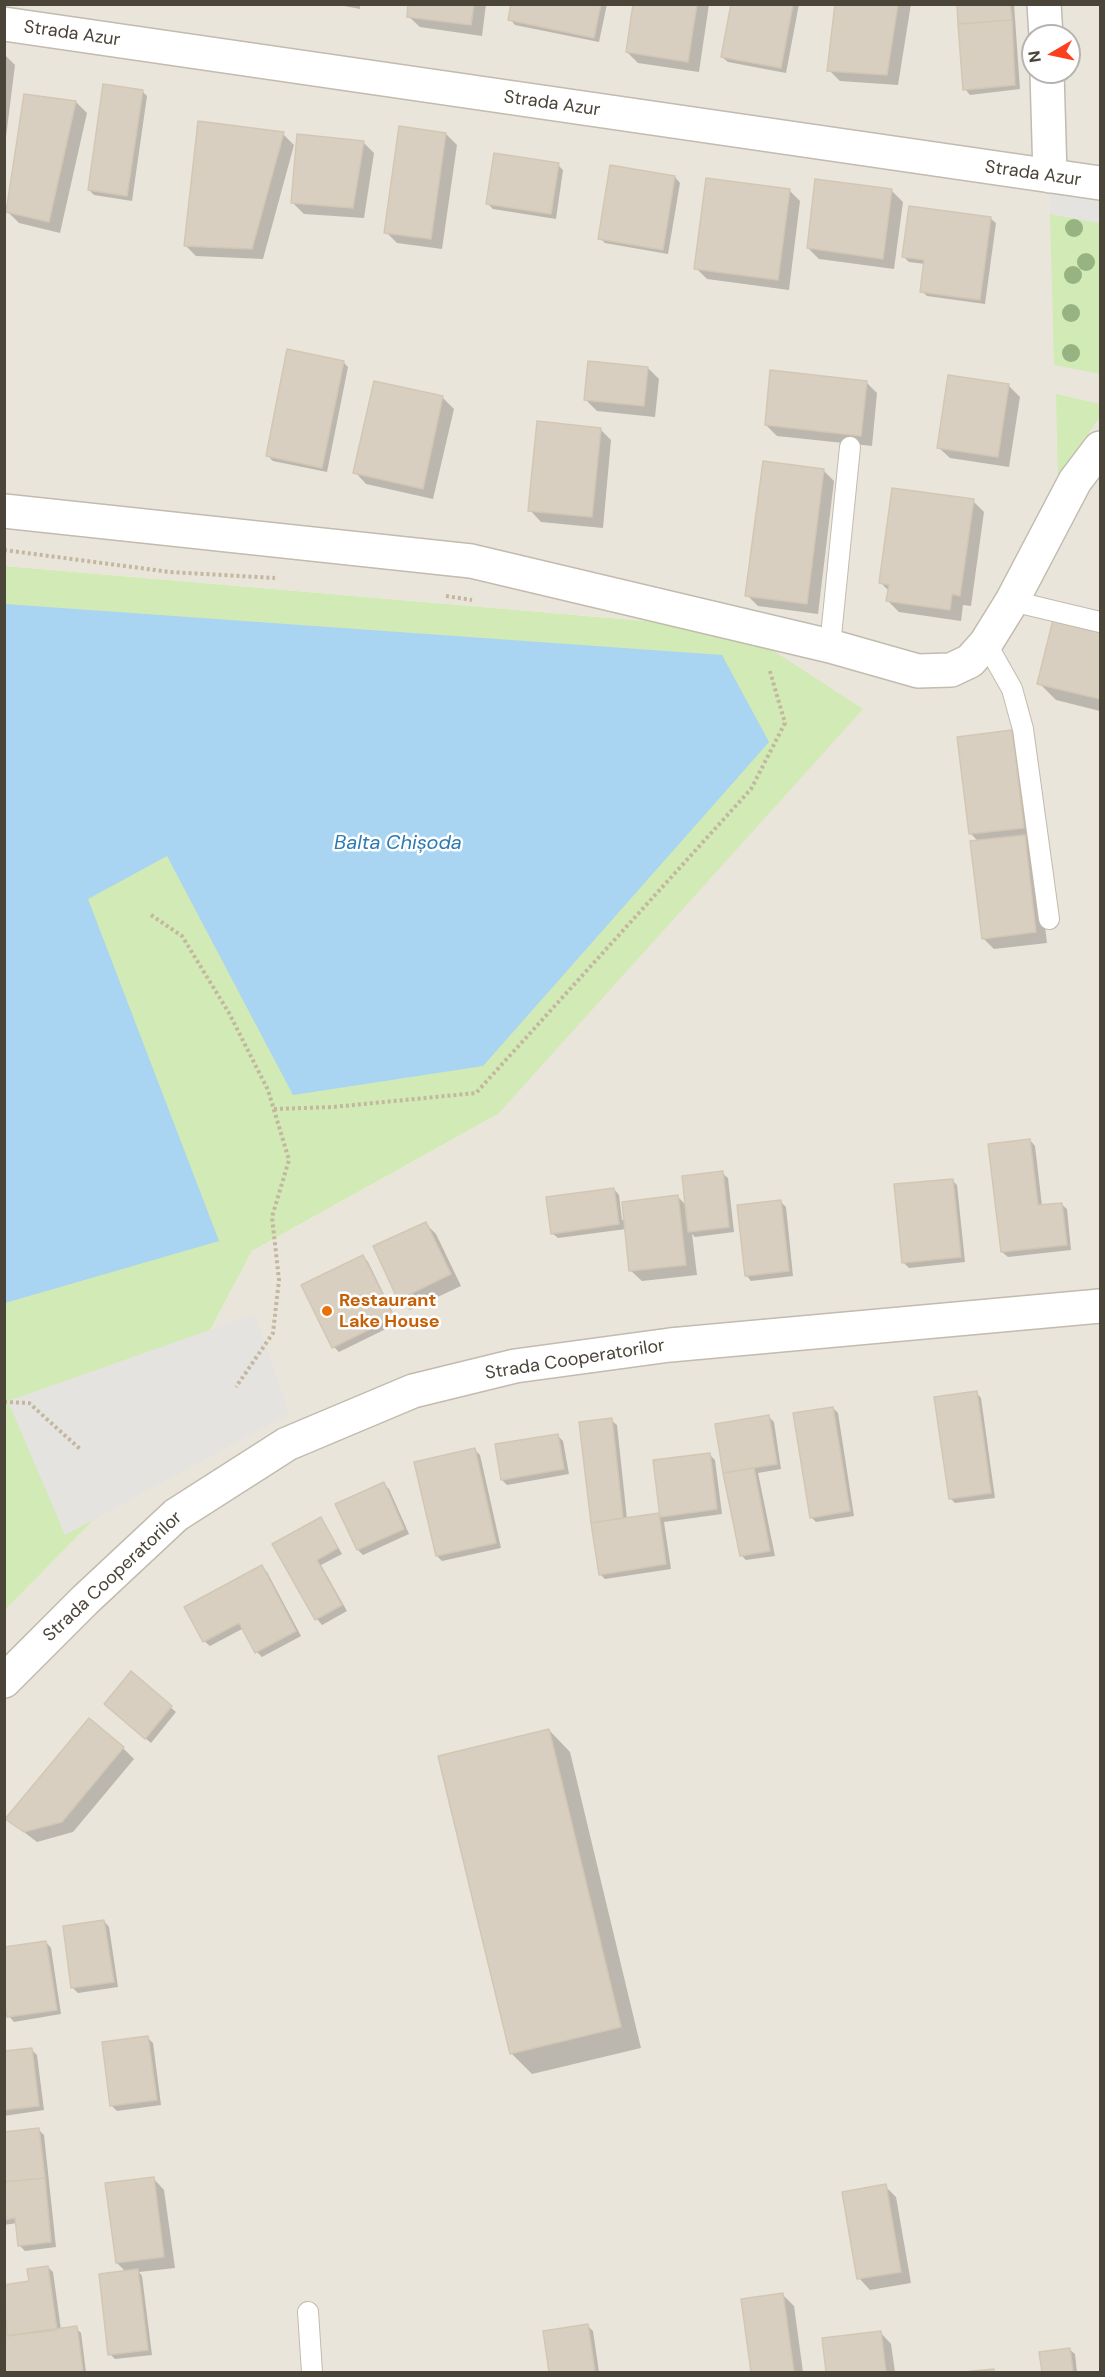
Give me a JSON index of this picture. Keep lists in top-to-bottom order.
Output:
{
  "streets": {
    "street": ["Strada Azur", "Strada Cooperatorilor"]
  },
  "water": ["Balta Chișoda"],
  "places": ["Restaurant Lake House"],
  "north": "left"
}
